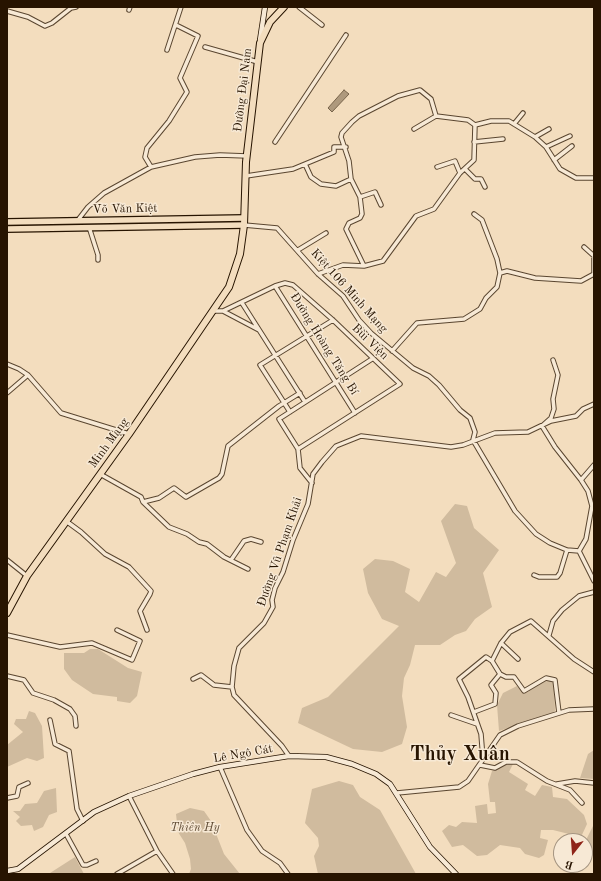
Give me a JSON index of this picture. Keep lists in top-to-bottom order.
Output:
{
  "streets": {
    "highway": ["Đường Đại Nam", "Minh Mạng"],
    "main road": ["Võ Văn Kiệt"],
    "street": [
      "Kiệt 106 Minh Mạng",
      "Bùi Viện",
      "Đường Hoàng Tăng Bí",
      "Đường Vũ Phạm Khải",
      "Lê Ngô Cát"
    ]
  },
  "crossings": [
    ["Võ Văn Kiệt", "Kiệt 106 Minh Mạng"],
    ["Võ Văn Kiệt", "Minh Mạng"],
    ["Kiệt 106 Minh Mạng", "Minh Mạng"],
    ["Kiệt 106 Minh Mạng", "Đường Vũ Phạm Khải"],
    ["Bùi Viện", "Đường Hoàng Tăng Bí"]
  ],
  "districts": ["Thủy Xuân"],
  "parks": ["Thiên Hy"],
  "north": "bottom"
}
